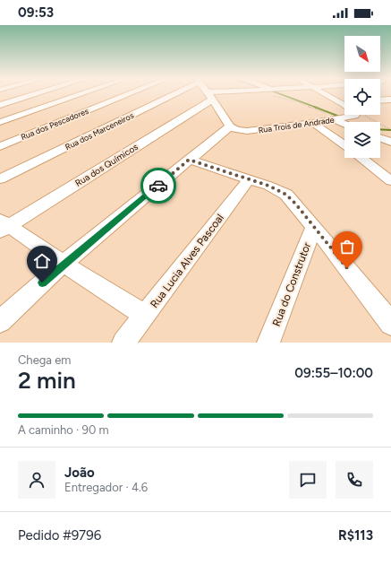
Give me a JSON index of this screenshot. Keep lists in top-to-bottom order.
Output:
{
  "streets": {
    "street": [
      "Rua dos Pescadores",
      "Rua Trois de Andrade",
      "Rua dos Marceneiros",
      "Rua dos Químicos",
      "Rua Lucia Alves Pascoal",
      "Rua do Construtor"
    ]
  },
  "north": "bottom right",
  "page": {
    "status": "09:53",
    "heading": ["2 min", "Chega em", "09:55–10:00"],
    "panel": [
      "João",
      "Entregador · 4.6",
      "Pedido #9796",
      "R$113"
    ],
    "bar": "A caminho · 90 m"
  }
}
